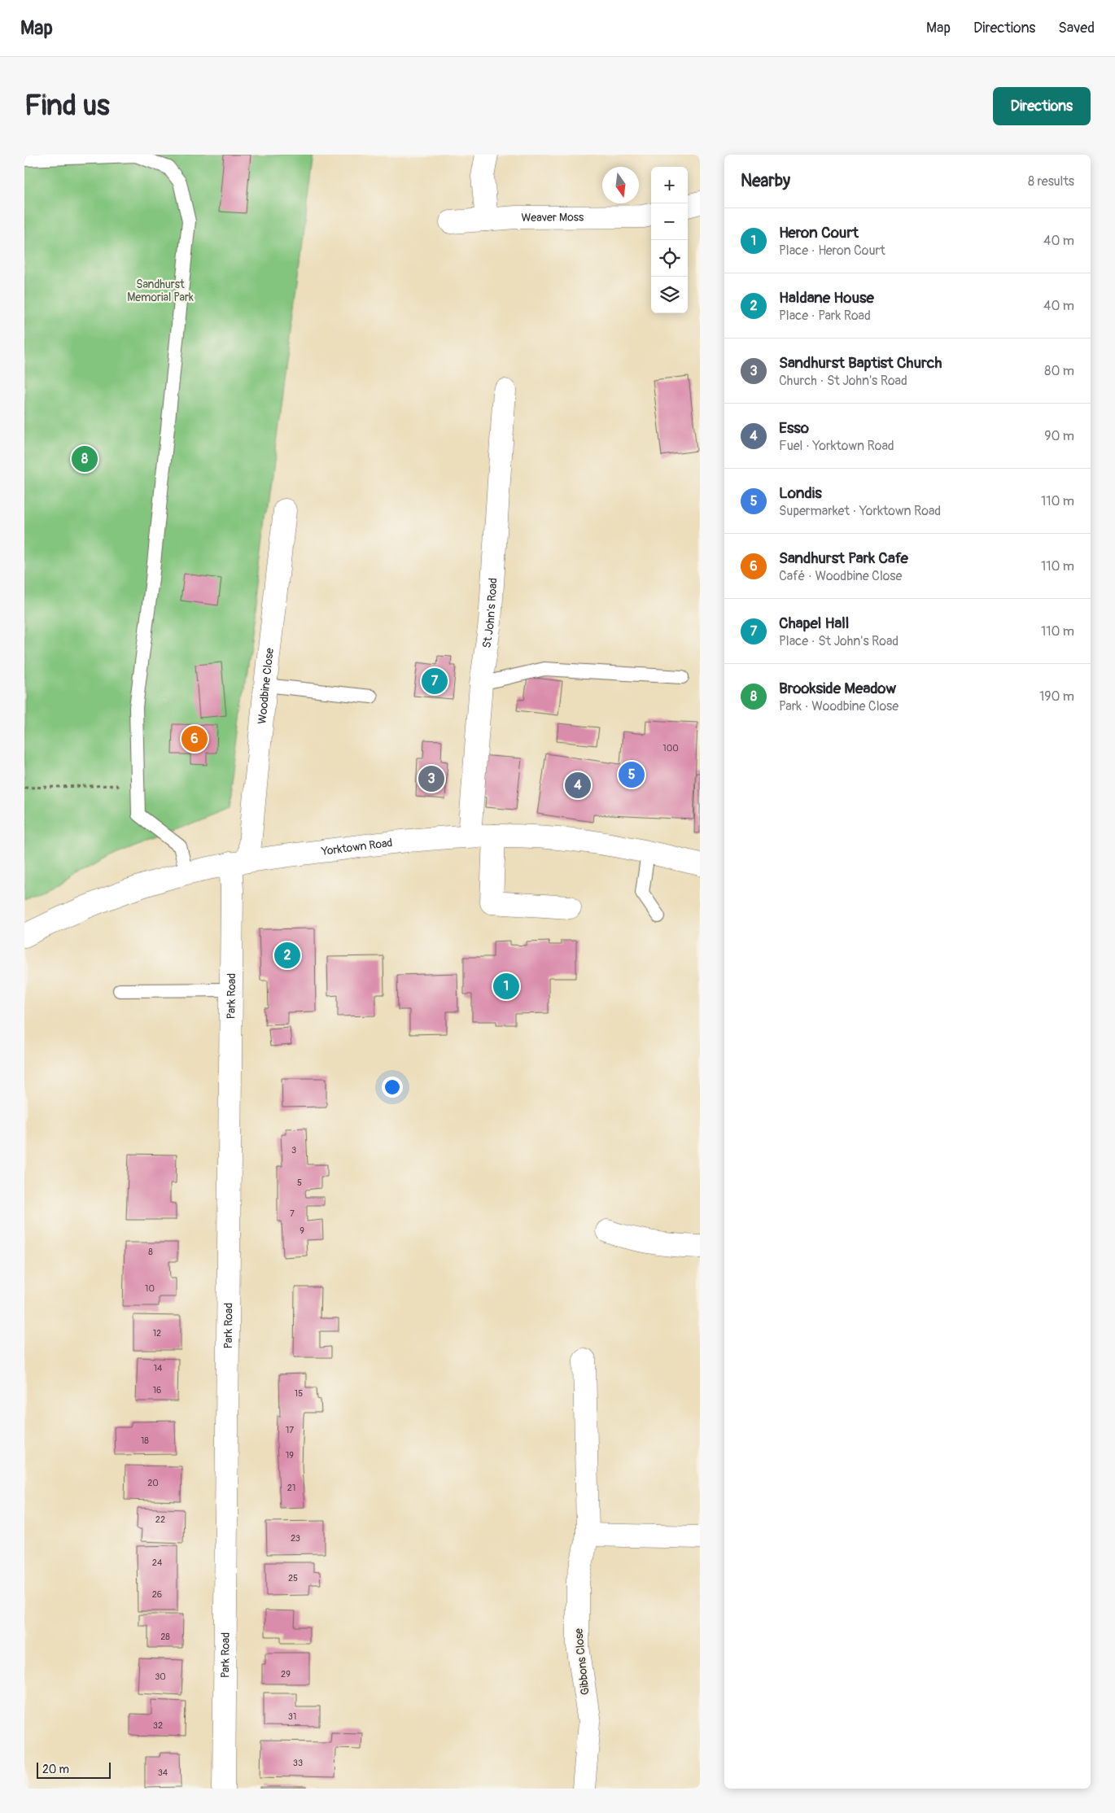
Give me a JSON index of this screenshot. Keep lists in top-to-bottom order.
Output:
{
  "streets": {
    "street": [
      "Weaver Moss",
      "St John's Road",
      "Woodbine Close",
      "Yorktown Road",
      "Park Road",
      "Gibbons Close"
    ]
  },
  "crossings": [
    ["St John's Road", "Yorktown Road"],
    ["Woodbine Close", "Yorktown Road"],
    ["Woodbine Close", "Park Road"],
    ["Yorktown Road", "Park Road"]
  ],
  "parks": ["Sandhurst Memorial Park"],
  "house_numbers": [
    "100",
    "3",
    "5",
    "7",
    "9",
    "8",
    "10",
    "12",
    "14",
    "16",
    "15",
    "17",
    "18",
    "19",
    "20",
    "21",
    "22",
    "23",
    "24",
    "25",
    "26",
    "28",
    "29",
    "30",
    "31",
    "32",
    "33",
    "34"
  ],
  "scale_bar": "20 m",
  "north": "bottom",
  "page": {
    "header": "Map",
    "nav": ["Map", "Directions", "Saved"],
    "buttons": "Directions",
    "title": "Find us",
    "heading": ["Nearby", "8 results"],
    "map_buttons": ["+", "−"],
    "list": [
      {
        "mark": "1",
        "name": "Heron Court",
        "note": "Place · Heron Court",
        "value": "40 m"
      },
      {
        "mark": "2",
        "name": "Haldane House",
        "note": "Place · Park Road",
        "value": "40 m"
      },
      {
        "mark": "3",
        "name": "Sandhurst Baptist Church",
        "note": "Church · St John's Road",
        "value": "80 m"
      },
      {
        "mark": "4",
        "name": "Esso",
        "note": "Fuel · Yorktown Road",
        "value": "90 m"
      },
      {
        "mark": "5",
        "name": "Londis",
        "note": "Supermarket · Yorktown Road",
        "value": "110 m"
      },
      {
        "mark": "6",
        "name": "Sandhurst Park Cafe",
        "note": "Café · Woodbine Close",
        "value": "110 m"
      },
      {
        "mark": "7",
        "name": "Chapel Hall",
        "note": "Place · St John's Road",
        "value": "110 m"
      },
      {
        "mark": "8",
        "name": "Brookside Meadow",
        "note": "Park · Woodbine Close",
        "value": "190 m"
      }
    ],
    "pins": [
      "8",
      "7",
      "6",
      "5",
      "3",
      "4",
      "2",
      "1"
    ],
    "scale": "20 m"
  }
}
